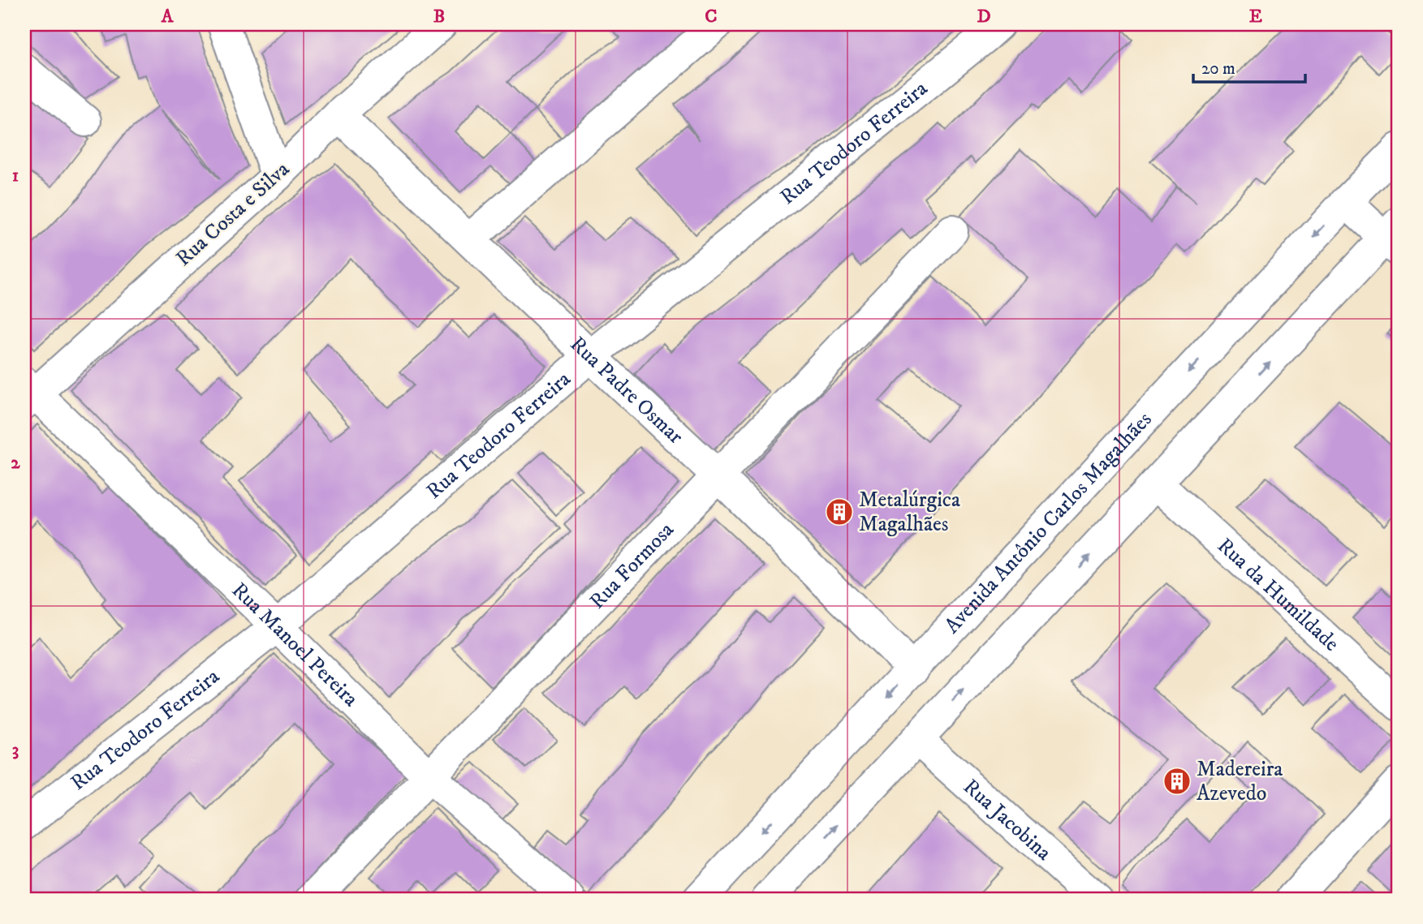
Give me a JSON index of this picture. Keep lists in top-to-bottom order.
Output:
{
  "streets": {
    "street": [
      "Rua Teodoro Ferreira",
      "Rua Costa e Silva",
      "Rua Padre Osmar",
      "Avenida Antônio Carlos Magalhães",
      "Rua Formosa",
      "Rua da Humildade",
      "Rua Manoel Pereira",
      "Rua Jacobina"
    ]
  },
  "crossings": [
    ["Rua Teodoro Ferreira", "Rua Padre Osmar"],
    ["Rua Teodoro Ferreira", "Rua Manoel Pereira"],
    ["Rua Costa e Silva", "Rua Padre Osmar"],
    ["Rua Costa e Silva", "Rua Manoel Pereira"],
    ["Rua Padre Osmar", "Avenida Antônio Carlos Magalhães"],
    ["Rua Padre Osmar", "Rua Formosa"],
    ["Rua Formosa", "Rua Manoel Pereira"]
  ],
  "places": {
    "building": ["Metalúrgica Magalhães", "Madereira Azevedo"]
  },
  "scale_bar": "20 m",
  "grid": {
    "columns": [
      "A",
      "B",
      "C",
      "D",
      "E"
    ],
    "rows": ["1", "2", "3"]
  }
}
